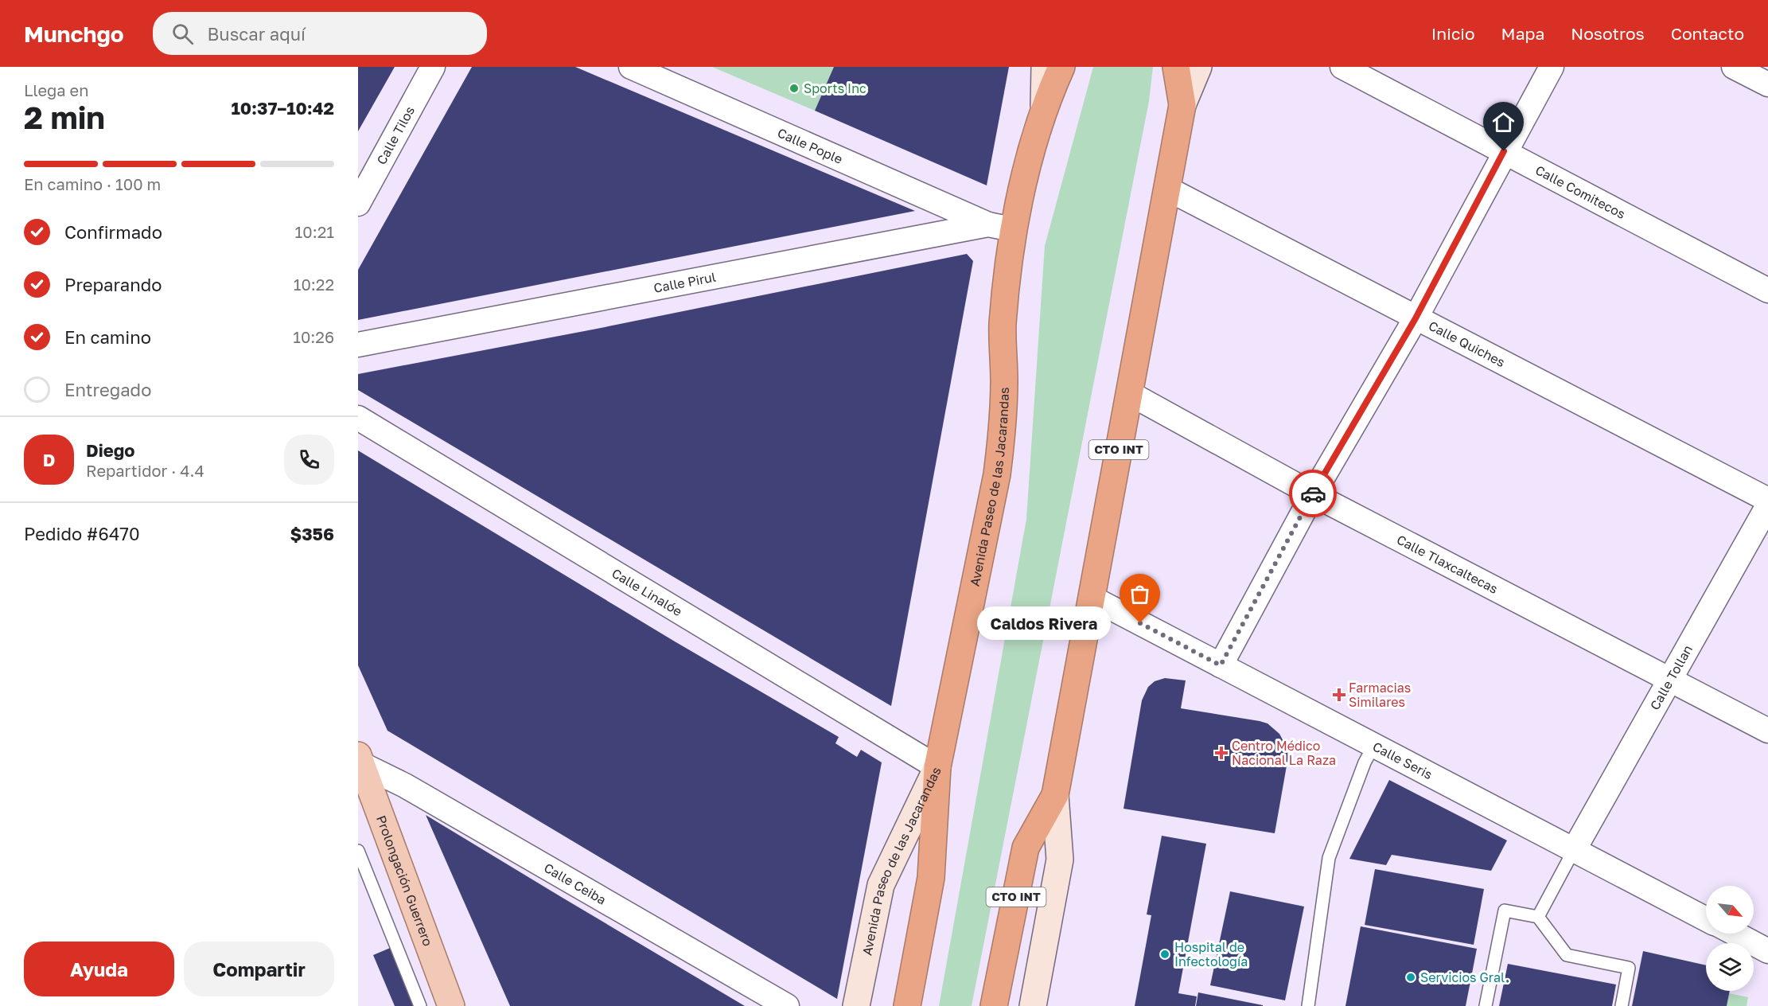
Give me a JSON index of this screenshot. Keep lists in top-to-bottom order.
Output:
{
  "streets": {
    "highway": ["CTO INT", "Avenida Paseo de las Jacarandas"],
    "main road": ["Prolongación Guerrero"],
    "street": [
      "Calle Tilos",
      "Calle Pople",
      "Calle Comitecos",
      "Calle Pirul",
      "Calle Quiches",
      "Calle Tlaxcaltecas",
      "Calle Linalóe",
      "Calle Tollan",
      "Calle Seris",
      "Calle Ceiba"
    ]
  },
  "crossings": [
    ["Calle Pople", "Calle Pirul"],
    ["Calle Pople", "Avenida Paseo de las Jacarandas"],
    ["Calle Pirul", "Avenida Paseo de las Jacarandas"],
    ["Calle Quiches", "CTO INT"],
    ["CTO INT", "Calle Tlaxcaltecas"],
    ["CTO INT", "Calle Seris"],
    ["Avenida Paseo de las Jacarandas", "Calle Linalóe"],
    ["Calle Tlaxcaltecas", "Calle Tollan"],
    ["Calle Tollan", "Calle Seris"],
    ["Prolongación Guerrero", "Calle Ceiba"]
  ],
  "places": {
    "other": [
      "Sports Inc",
      "Caldos Rivera",
      "Hospital de Infectología",
      "Servicios Gral."
    ],
    "health": ["Farmacias Similares", "Centro Médico Nacional La Raza"]
  },
  "north": "bottom right",
  "page": {
    "header": "Munchgo",
    "search": "Buscar aquí",
    "nav": [
      "Inicio",
      "Mapa",
      "Nosotros",
      "Contacto"
    ],
    "heading": ["2 min", "Llega en", "10:37–10:42"],
    "panel": [
      "Diego",
      "Repartidor · 4.4",
      "Pedido #6470",
      "$356"
    ],
    "bar": "En camino · 100 m",
    "list": [
      ["Confirmado", "10:21"],
      ["Preparando", "10:22"],
      ["En camino", "10:26"],
      "Entregado"
    ],
    "round": "D",
    "bubble": "Caldos Rivera",
    "buttons": ["Ayuda", "Compartir"]
  }
}
